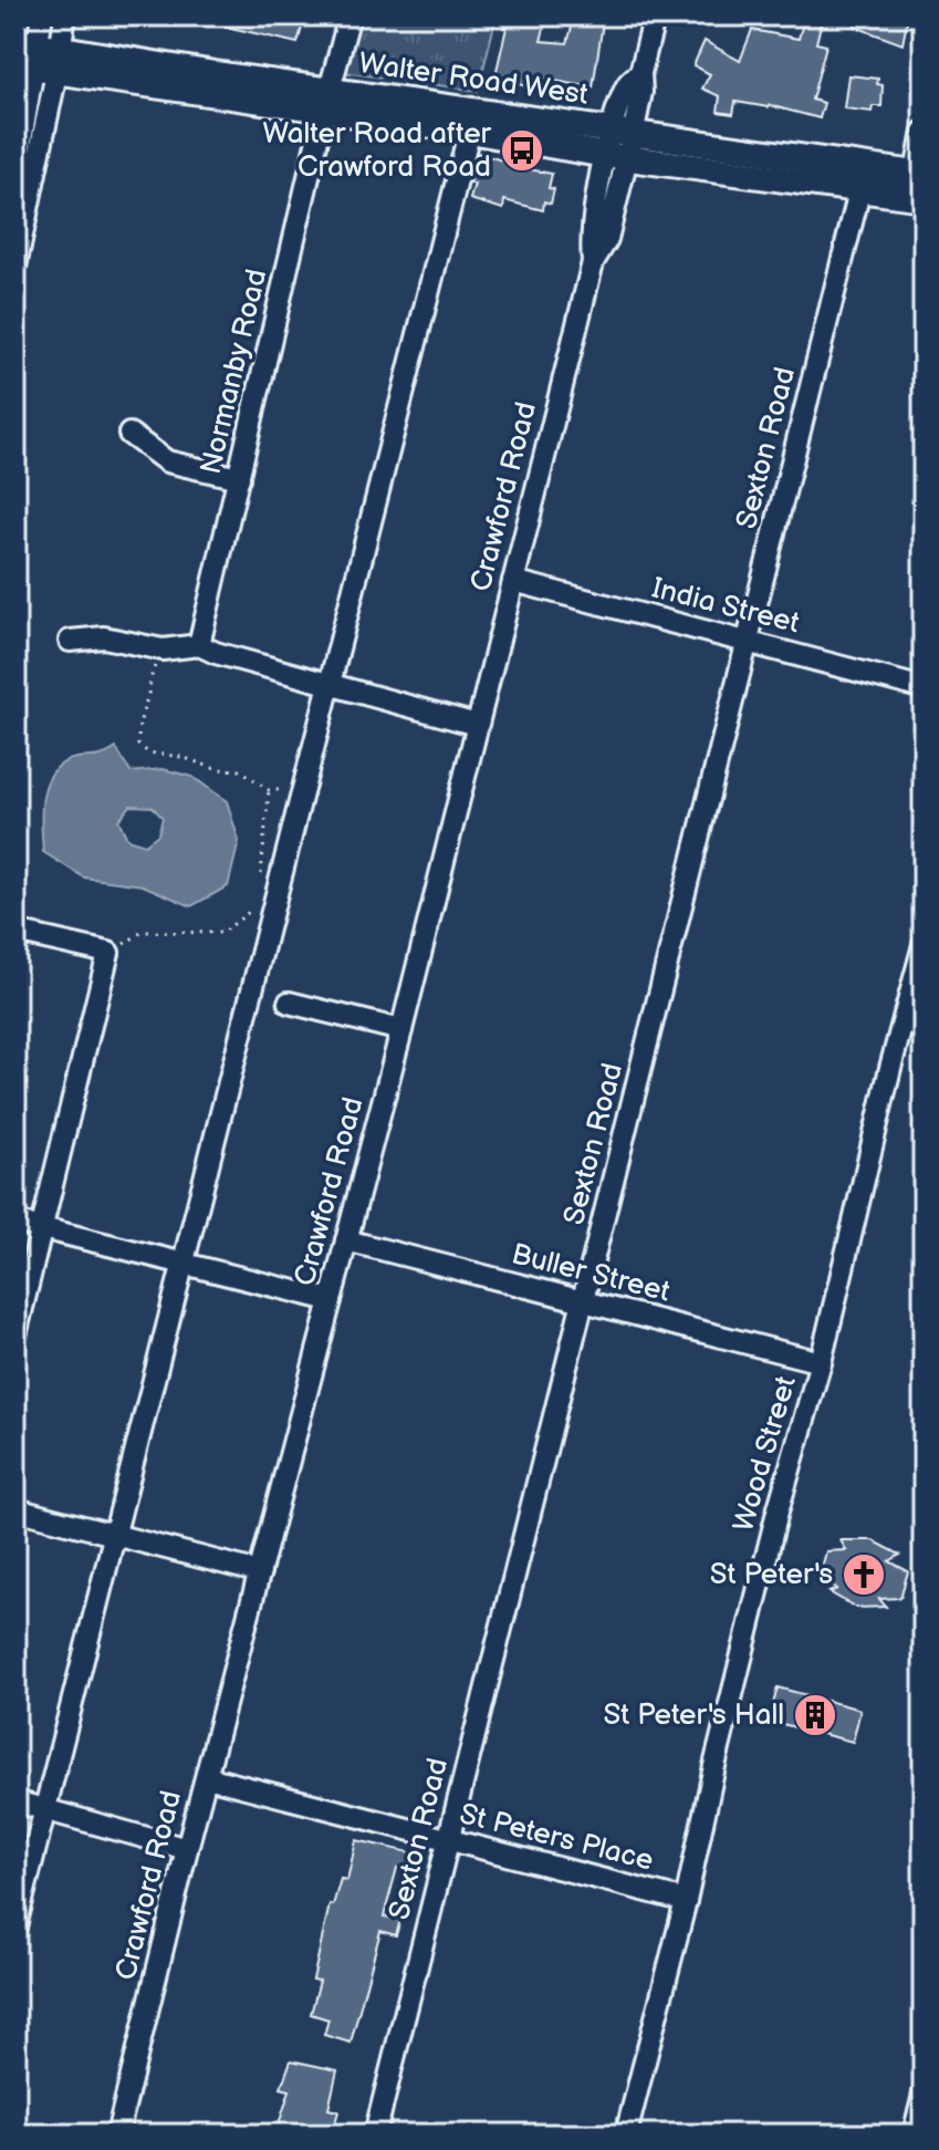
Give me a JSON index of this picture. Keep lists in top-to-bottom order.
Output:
{
  "streets": {
    "main road": ["Walter Road West"],
    "street": [
      "Normanby Road",
      "Sexton Road",
      "Crawford Road",
      "India Street",
      "Buller Street",
      "Wood Street",
      "St Peters Place"
    ]
  },
  "crossings": [
    ["Walter Road West", "Normanby Road"],
    ["Walter Road West", "Sexton Road"],
    ["Walter Road West", "Crawford Road"],
    ["Sexton Road", "India Street"],
    ["Sexton Road", "Buller Street"],
    ["Sexton Road", "St Peters Place"],
    ["Crawford Road", "India Street"],
    ["Crawford Road", "Buller Street"],
    ["Crawford Road", "St Peters Place"],
    ["Buller Street", "Wood Street"],
    ["Wood Street", "St Peters Place"]
  ],
  "places": {
    "bus stop": ["Walter Road after Crawford Road"],
    "church": ["St Peter's"],
    "building": ["St Peter's Hall"]
  }
}
